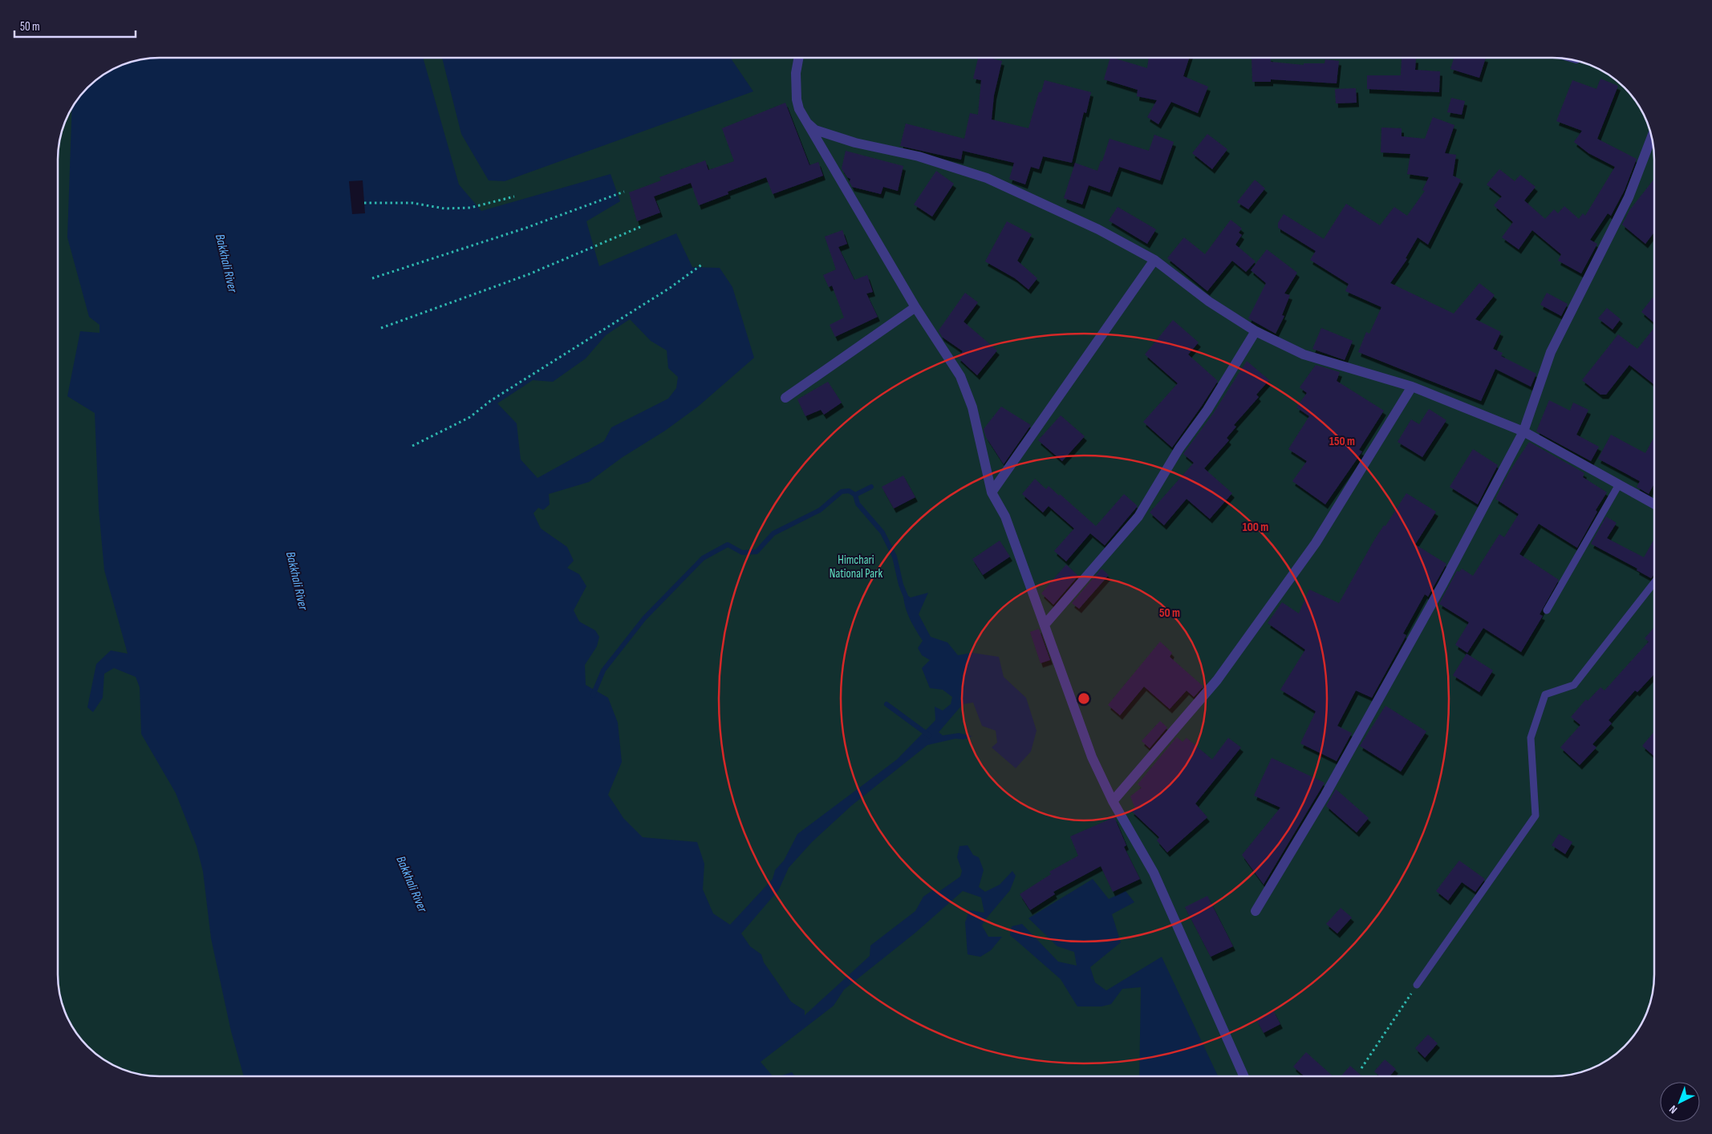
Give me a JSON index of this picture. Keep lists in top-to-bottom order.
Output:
{
  "water": ["Bakkhali River"],
  "parks": ["Himchari National Park"],
  "scale_bar": "50 m",
  "north": "bottom left",
  "rings": ["150 m", "100 m", "50 m"]
}
